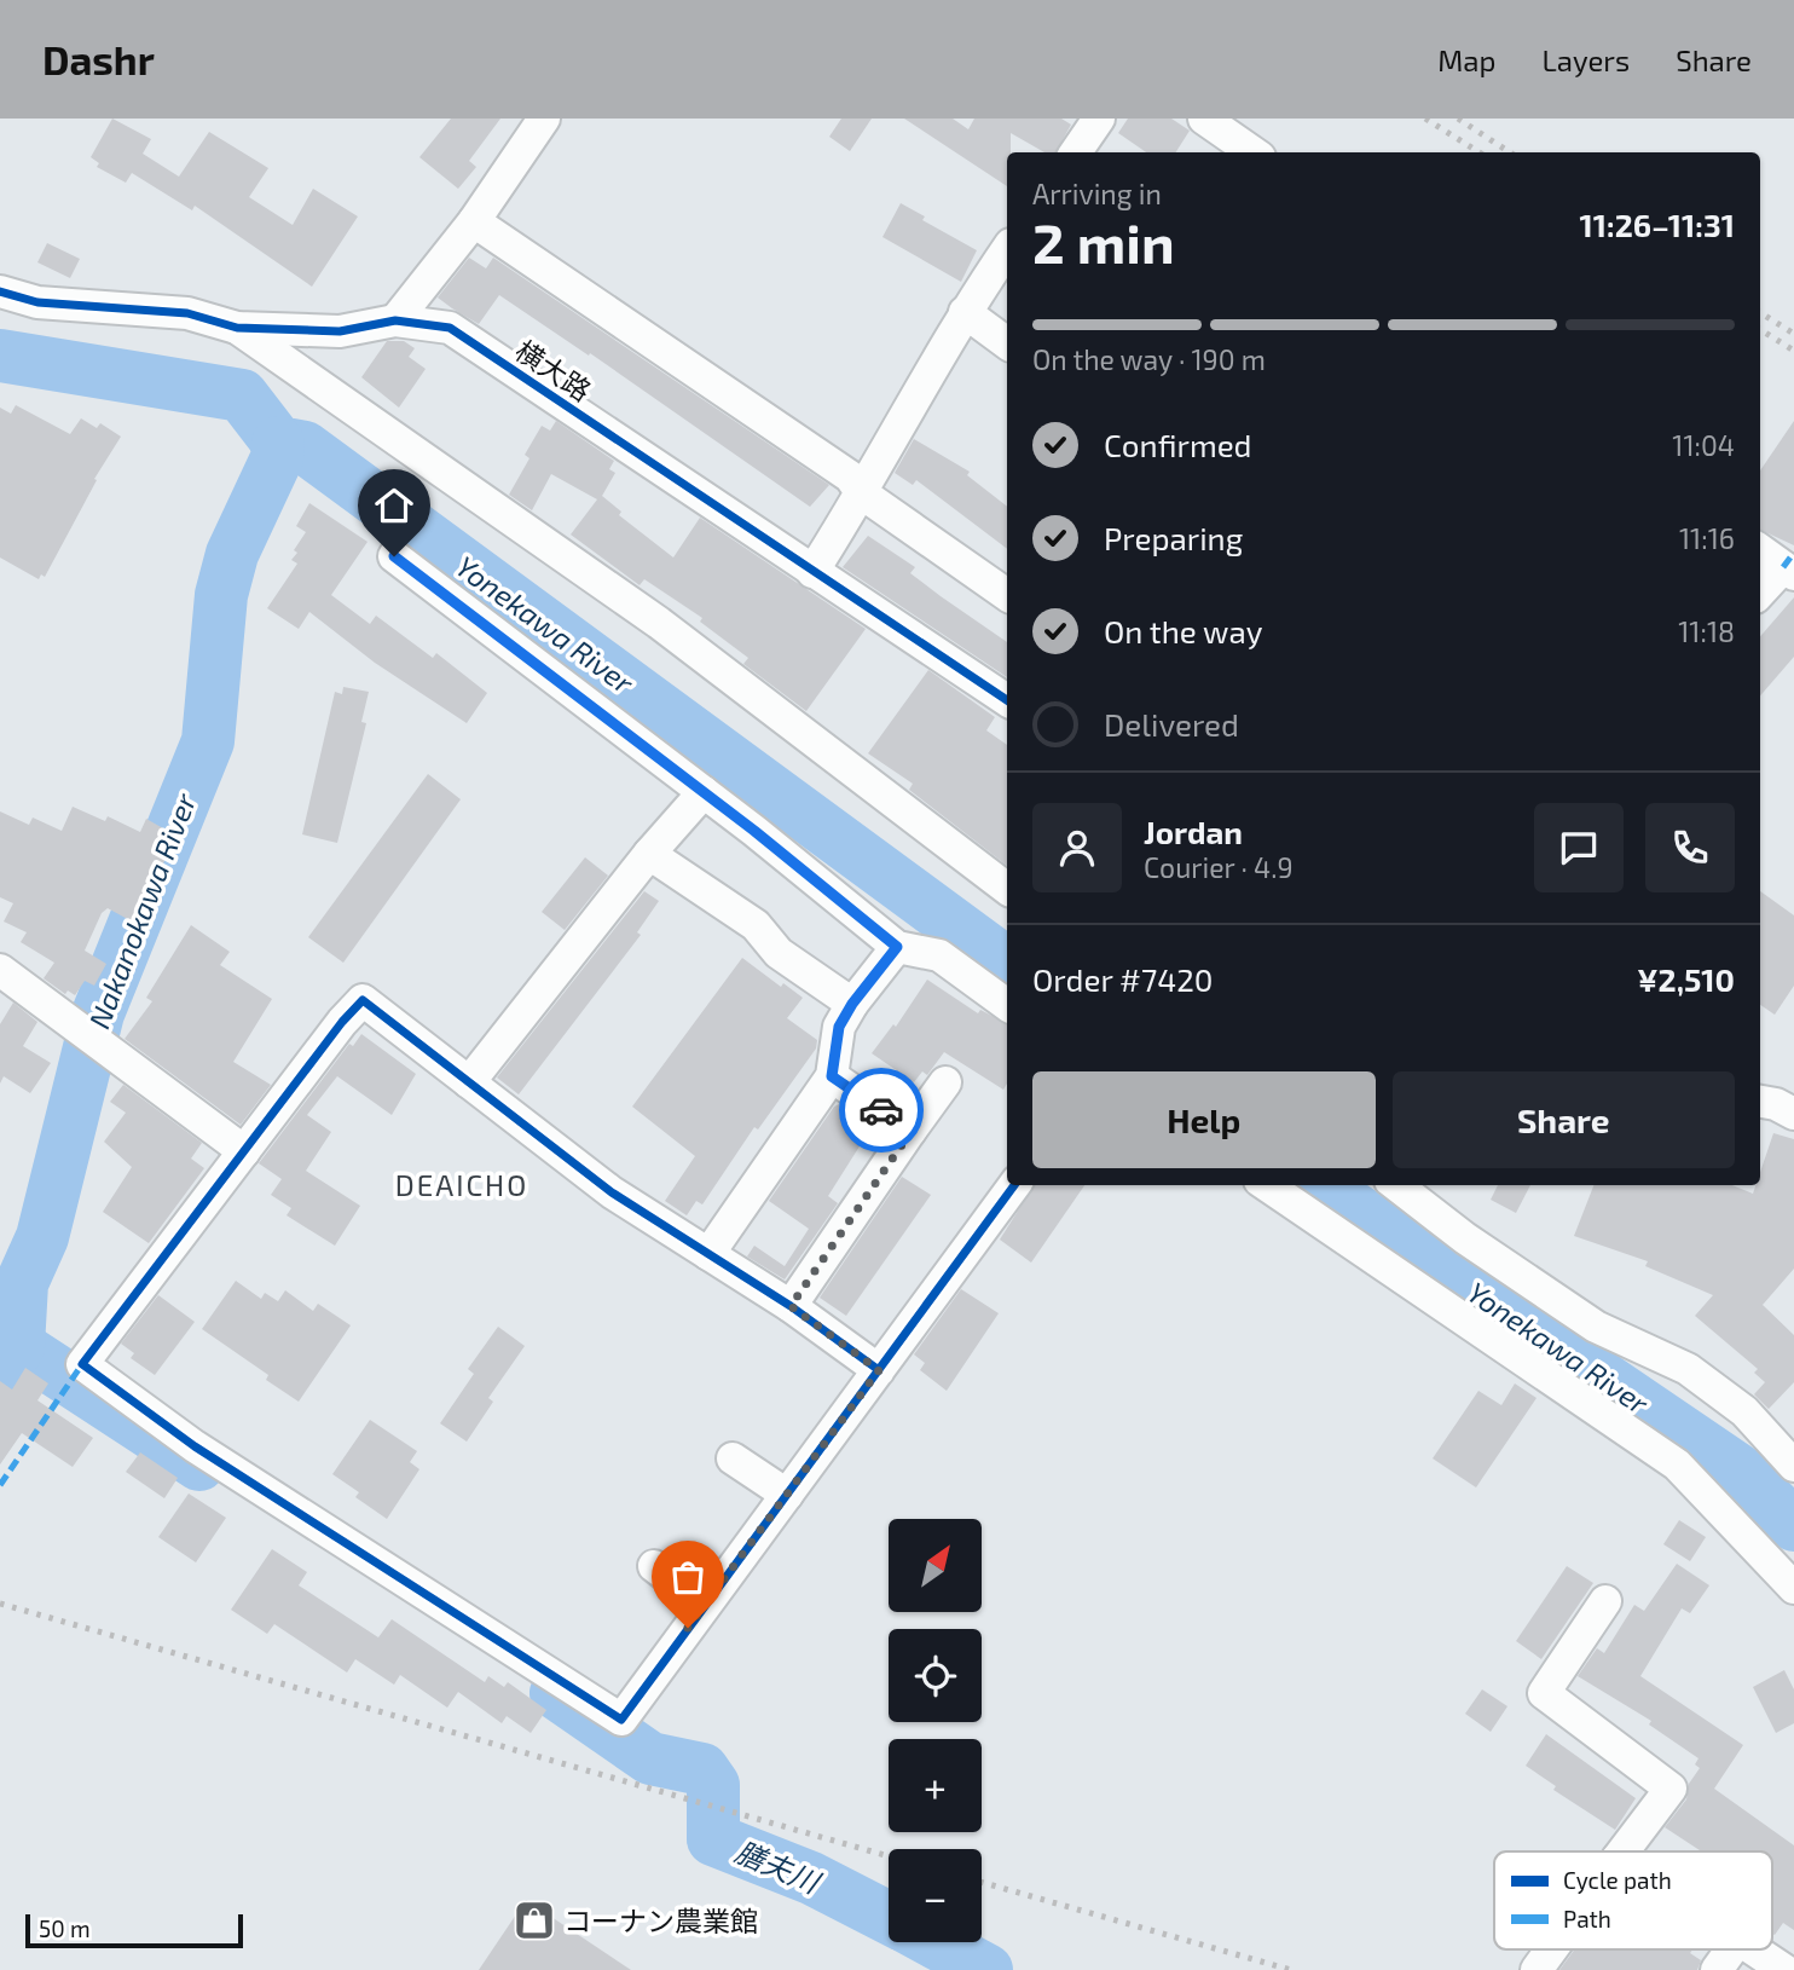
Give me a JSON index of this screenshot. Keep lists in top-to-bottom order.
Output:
{
  "streets": {
    "street": ["横大路"]
  },
  "districts": ["DEAICHO"],
  "water": ["Yonekawa River", "Nakanokawa River", "膳夫川"],
  "places": {
    "shop": ["コーナン農業館"]
  },
  "legend": ["Cycle path", "Path"],
  "scale_bar": "50 m",
  "north": "top right",
  "page": {
    "header": "Dashr",
    "nav": ["Map", "Layers", "Share"],
    "heading": ["2 min", "Arriving in", "11:26–11:31"],
    "panel": [
      "Jordan",
      "Courier · 4.9",
      "Order #7420",
      "¥2,510"
    ],
    "bar": "On the way · 190 m",
    "list": [
      ["Confirmed", "11:04"],
      ["Preparing", "11:16"],
      ["On the way", "11:18"],
      "Delivered"
    ],
    "buttons": ["Help", "Share"],
    "map_buttons": ["+", "−"],
    "scale": "50 m"
  }
}
